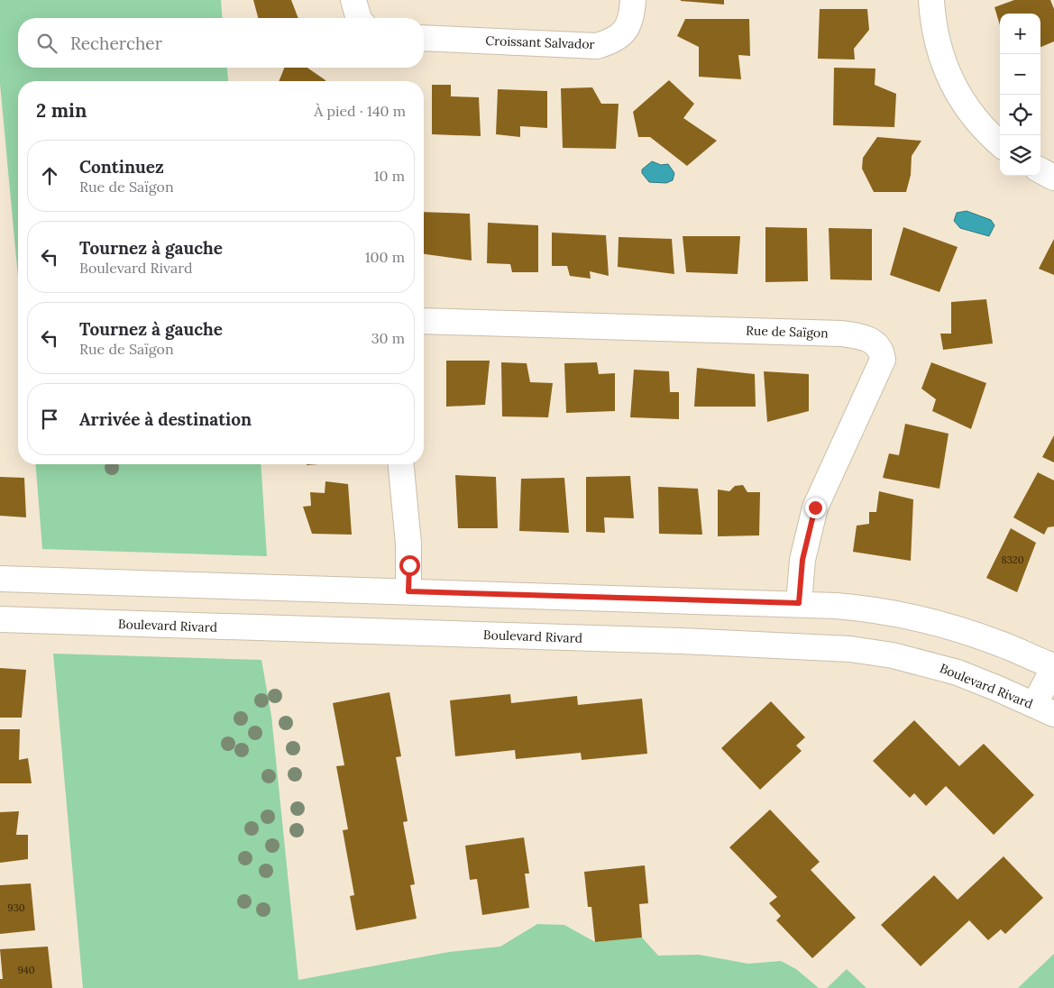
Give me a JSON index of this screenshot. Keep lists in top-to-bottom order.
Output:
{
  "streets": {
    "street": ["Croissant Salvador", "Rue de Saïgon", "Boulevard Rivard"]
  },
  "house_numbers": ["8320", "930", "940"],
  "page": {
    "map_buttons": ["+", "−"],
    "search": "Rechercher",
    "heading": ["2 min", "À pied · 140 m"],
    "list": [
      ["Continuez", "Rue de Saïgon", "10 m"],
      ["Tournez à gauche", "Boulevard Rivard", "100 m"],
      ["Tournez à gauche", "Rue de Saïgon", "30 m"],
      "Arrivée à destination"
    ]
  }
}
